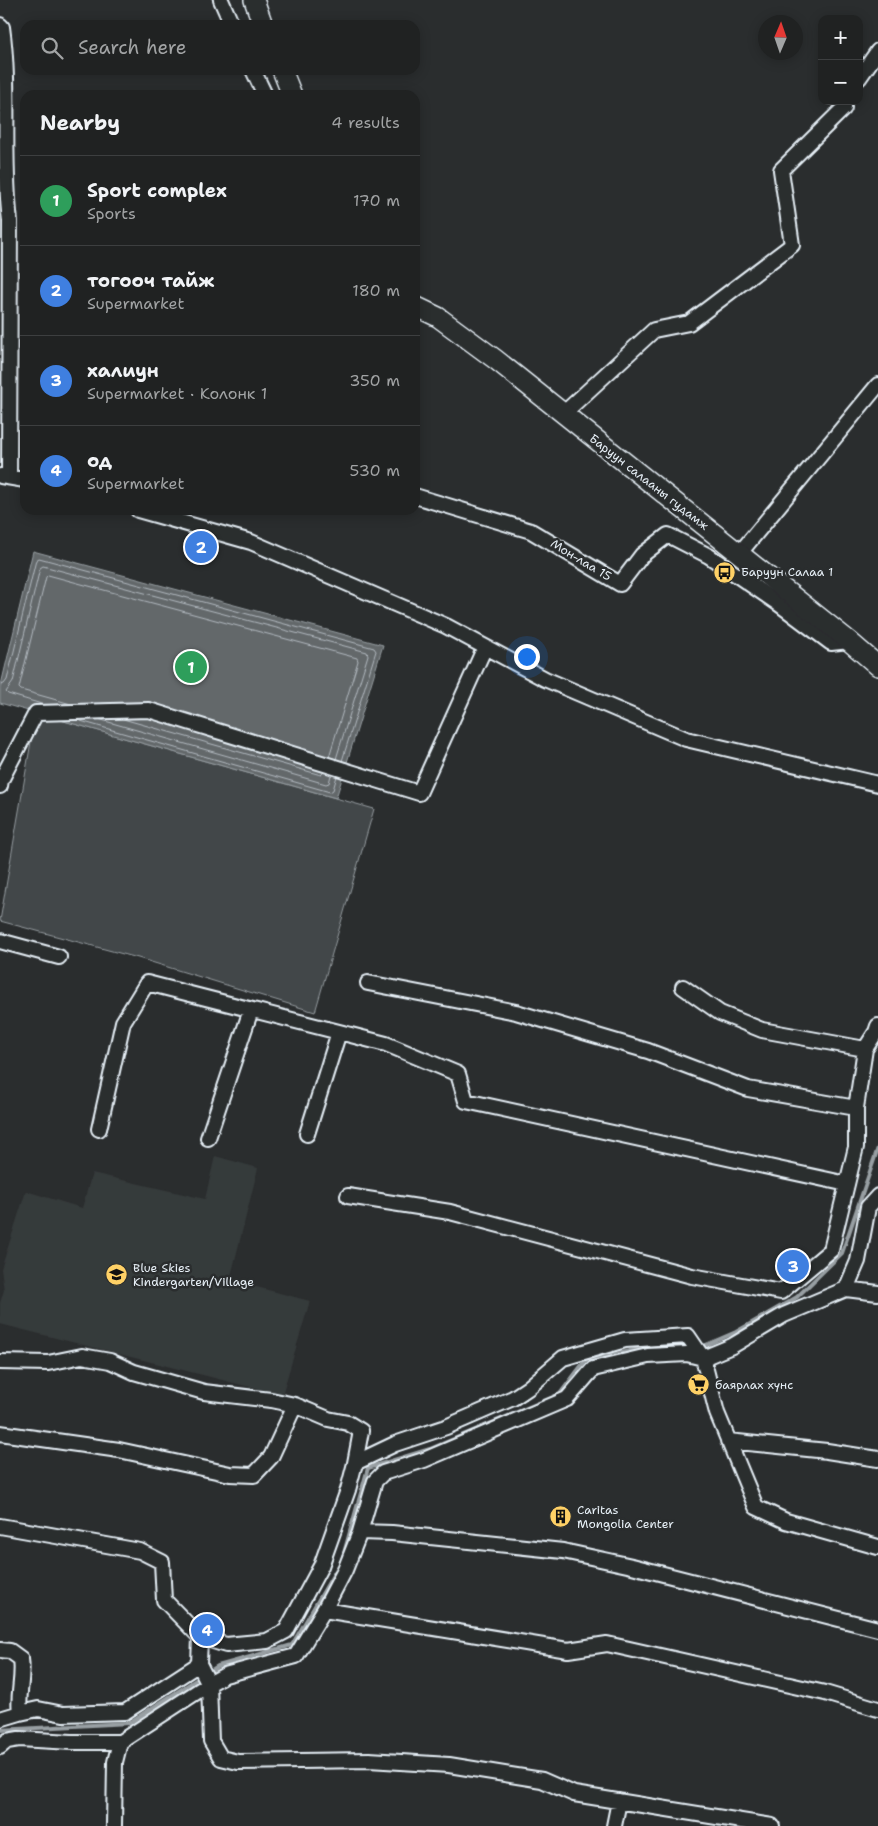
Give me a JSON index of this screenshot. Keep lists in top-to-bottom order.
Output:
{
  "streets": {
    "main road": ["Баруун салааны гудамж"],
    "street": ["Мон-лаа 15"]
  },
  "crossings": [
    ["Баруун салааны гудамж", "Мон-лаа 15"]
  ],
  "places": {
    "bus stop": ["Баруун Салаа 1"],
    "school or university": ["Blue Skies Kindergarten/Village"],
    "supermarket": ["баярлах хүнс"],
    "building": ["Caritas Mongolia Center"]
  },
  "north": "top",
  "page": {
    "map_buttons": ["+", "−"],
    "search": "Search here",
    "heading": ["Nearby", "4 results"],
    "list": [
      {
        "mark": "1",
        "name": "Sport complex",
        "note": "Sports",
        "value": "170 m"
      },
      {
        "mark": "2",
        "name": "тогооч тайж",
        "note": "Supermarket",
        "value": "180 m"
      },
      {
        "mark": "3",
        "name": "халиун",
        "note": "Supermarket · Колонк 1",
        "value": "350 m"
      },
      {
        "mark": "4",
        "name": "од",
        "note": "Supermarket",
        "value": "530 m"
      }
    ],
    "pins": [
      "2",
      "1",
      "3",
      "4"
    ]
  }
}
